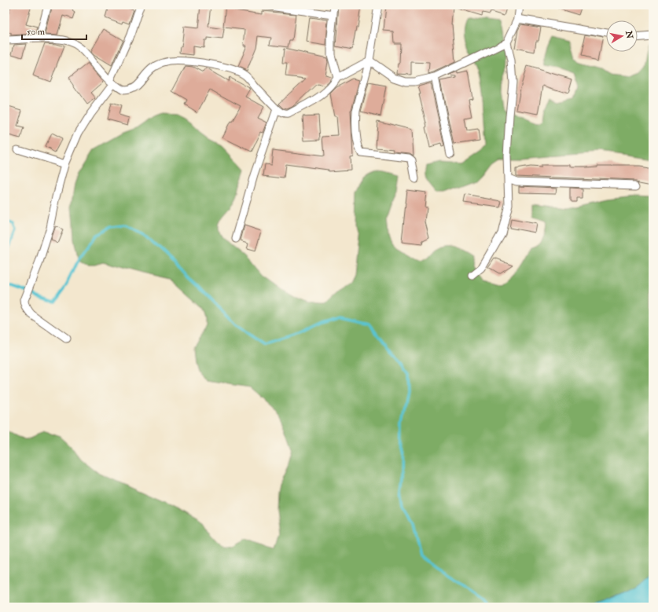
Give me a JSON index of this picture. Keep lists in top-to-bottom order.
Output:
{
  "scale_bar": "50 m",
  "north": "right"
}
